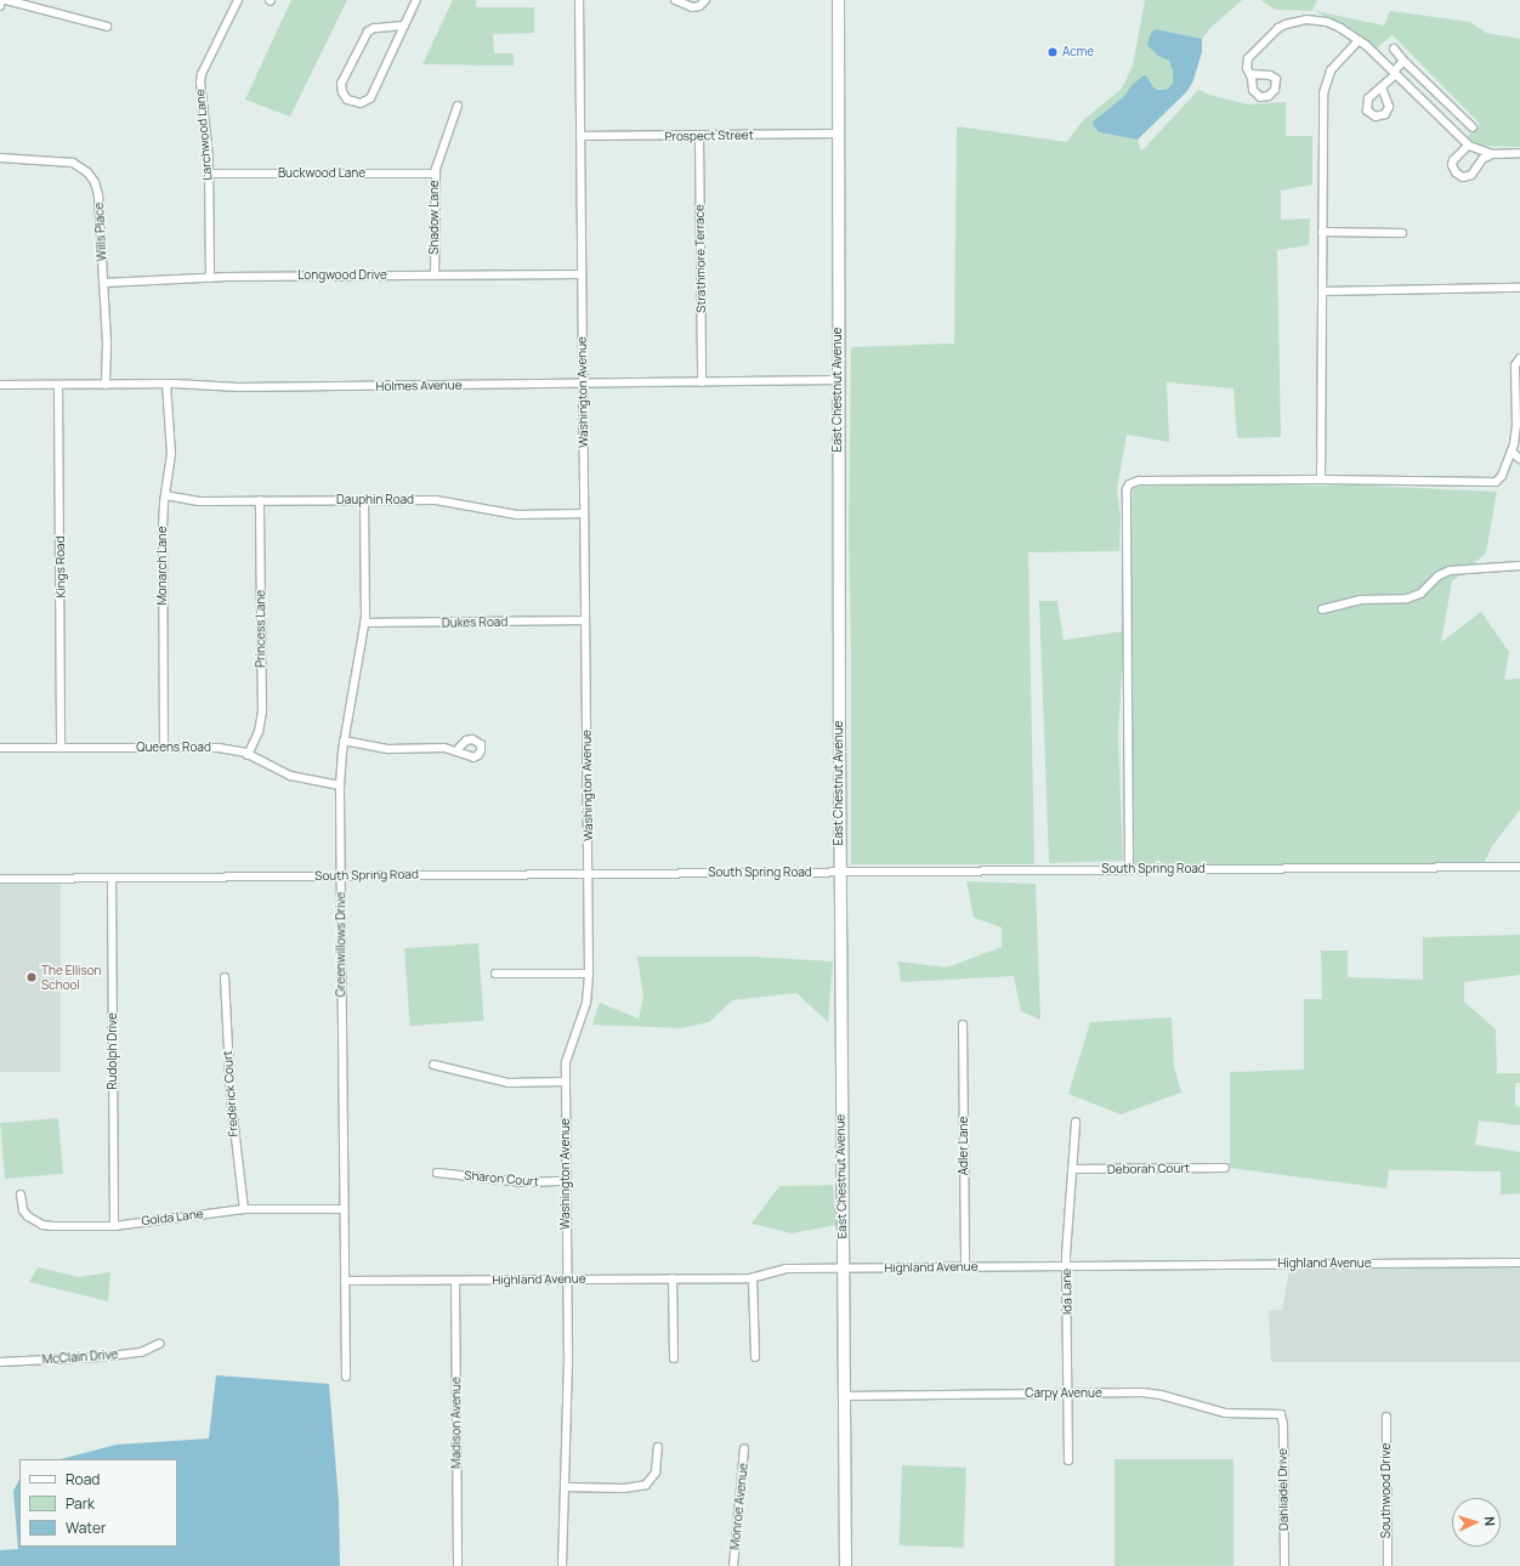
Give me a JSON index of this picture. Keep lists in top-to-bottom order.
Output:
{
  "streets": {
    "street": [
      "Larchwood Lane",
      "Prospect Street",
      "Buckwood Lane",
      "Shadow Lane",
      "Wills Place",
      "Strathmore Terrace",
      "Longwood Drive",
      "Holmes Avenue",
      "East Chestnut Avenue",
      "Washington Avenue",
      "Dauphin Road",
      "Monarch Lane",
      "Kings Road",
      "Dukes Road",
      "Princess Lane",
      "Queens Road",
      "South Spring Road",
      "Greenwillows Drive",
      "Rudolph Drive",
      "Frederick Court",
      "Adler Lane",
      "Deborah Court",
      "Sharon Court",
      "Golda Lane",
      "Highland Avenue",
      "Ida Lane",
      "McClain Drive",
      "Carpy Avenue",
      "Madison Avenue",
      "Dahliadel Drive",
      "Southwood Drive",
      "Monroe Avenue"
    ]
  },
  "crossings": [
    ["Larchwood Lane", "Buckwood Lane"],
    ["Larchwood Lane", "Longwood Drive"],
    ["Prospect Street", "Strathmore Terrace"],
    ["Prospect Street", "East Chestnut Avenue"],
    ["Prospect Street", "Washington Avenue"],
    ["Buckwood Lane", "Shadow Lane"],
    ["Shadow Lane", "Longwood Drive"],
    ["Wills Place", "Longwood Drive"],
    ["Wills Place", "Holmes Avenue"],
    ["Strathmore Terrace", "Holmes Avenue"],
    ["Longwood Drive", "Washington Avenue"],
    ["Holmes Avenue", "East Chestnut Avenue"],
    ["Holmes Avenue", "Washington Avenue"],
    ["Holmes Avenue", "Monarch Lane"],
    ["Holmes Avenue", "Kings Road"],
    ["East Chestnut Avenue", "South Spring Road"],
    ["East Chestnut Avenue", "Highland Avenue"],
    ["East Chestnut Avenue", "Carpy Avenue"],
    ["Washington Avenue", "Dauphin Road"],
    ["Washington Avenue", "Dukes Road"],
    ["Washington Avenue", "South Spring Road"],
    ["Washington Avenue", "Sharon Court"],
    ["Washington Avenue", "Highland Avenue"],
    ["Dauphin Road", "Monarch Lane"],
    ["Dauphin Road", "Princess Lane"],
    ["Dauphin Road", "Greenwillows Drive"],
    ["Monarch Lane", "Queens Road"],
    ["Kings Road", "Queens Road"],
    ["Dukes Road", "Greenwillows Drive"],
    ["Princess Lane", "Queens Road"],
    ["Queens Road", "Greenwillows Drive"],
    ["South Spring Road", "Greenwillows Drive"],
    ["South Spring Road", "Rudolph Drive"],
    ["Greenwillows Drive", "Golda Lane"],
    ["Greenwillows Drive", "Highland Avenue"],
    ["Rudolph Drive", "Golda Lane"],
    ["Frederick Court", "Golda Lane"],
    ["Adler Lane", "Highland Avenue"],
    ["Deborah Court", "Ida Lane"],
    ["Highland Avenue", "Ida Lane"],
    ["Highland Avenue", "Madison Avenue"],
    ["Ida Lane", "Carpy Avenue"],
    ["Carpy Avenue", "Dahliadel Drive"]
  ],
  "places": ["Acme", "The Ellison School"],
  "legend": ["Road", "Park", "Water"],
  "north": "right"
}
